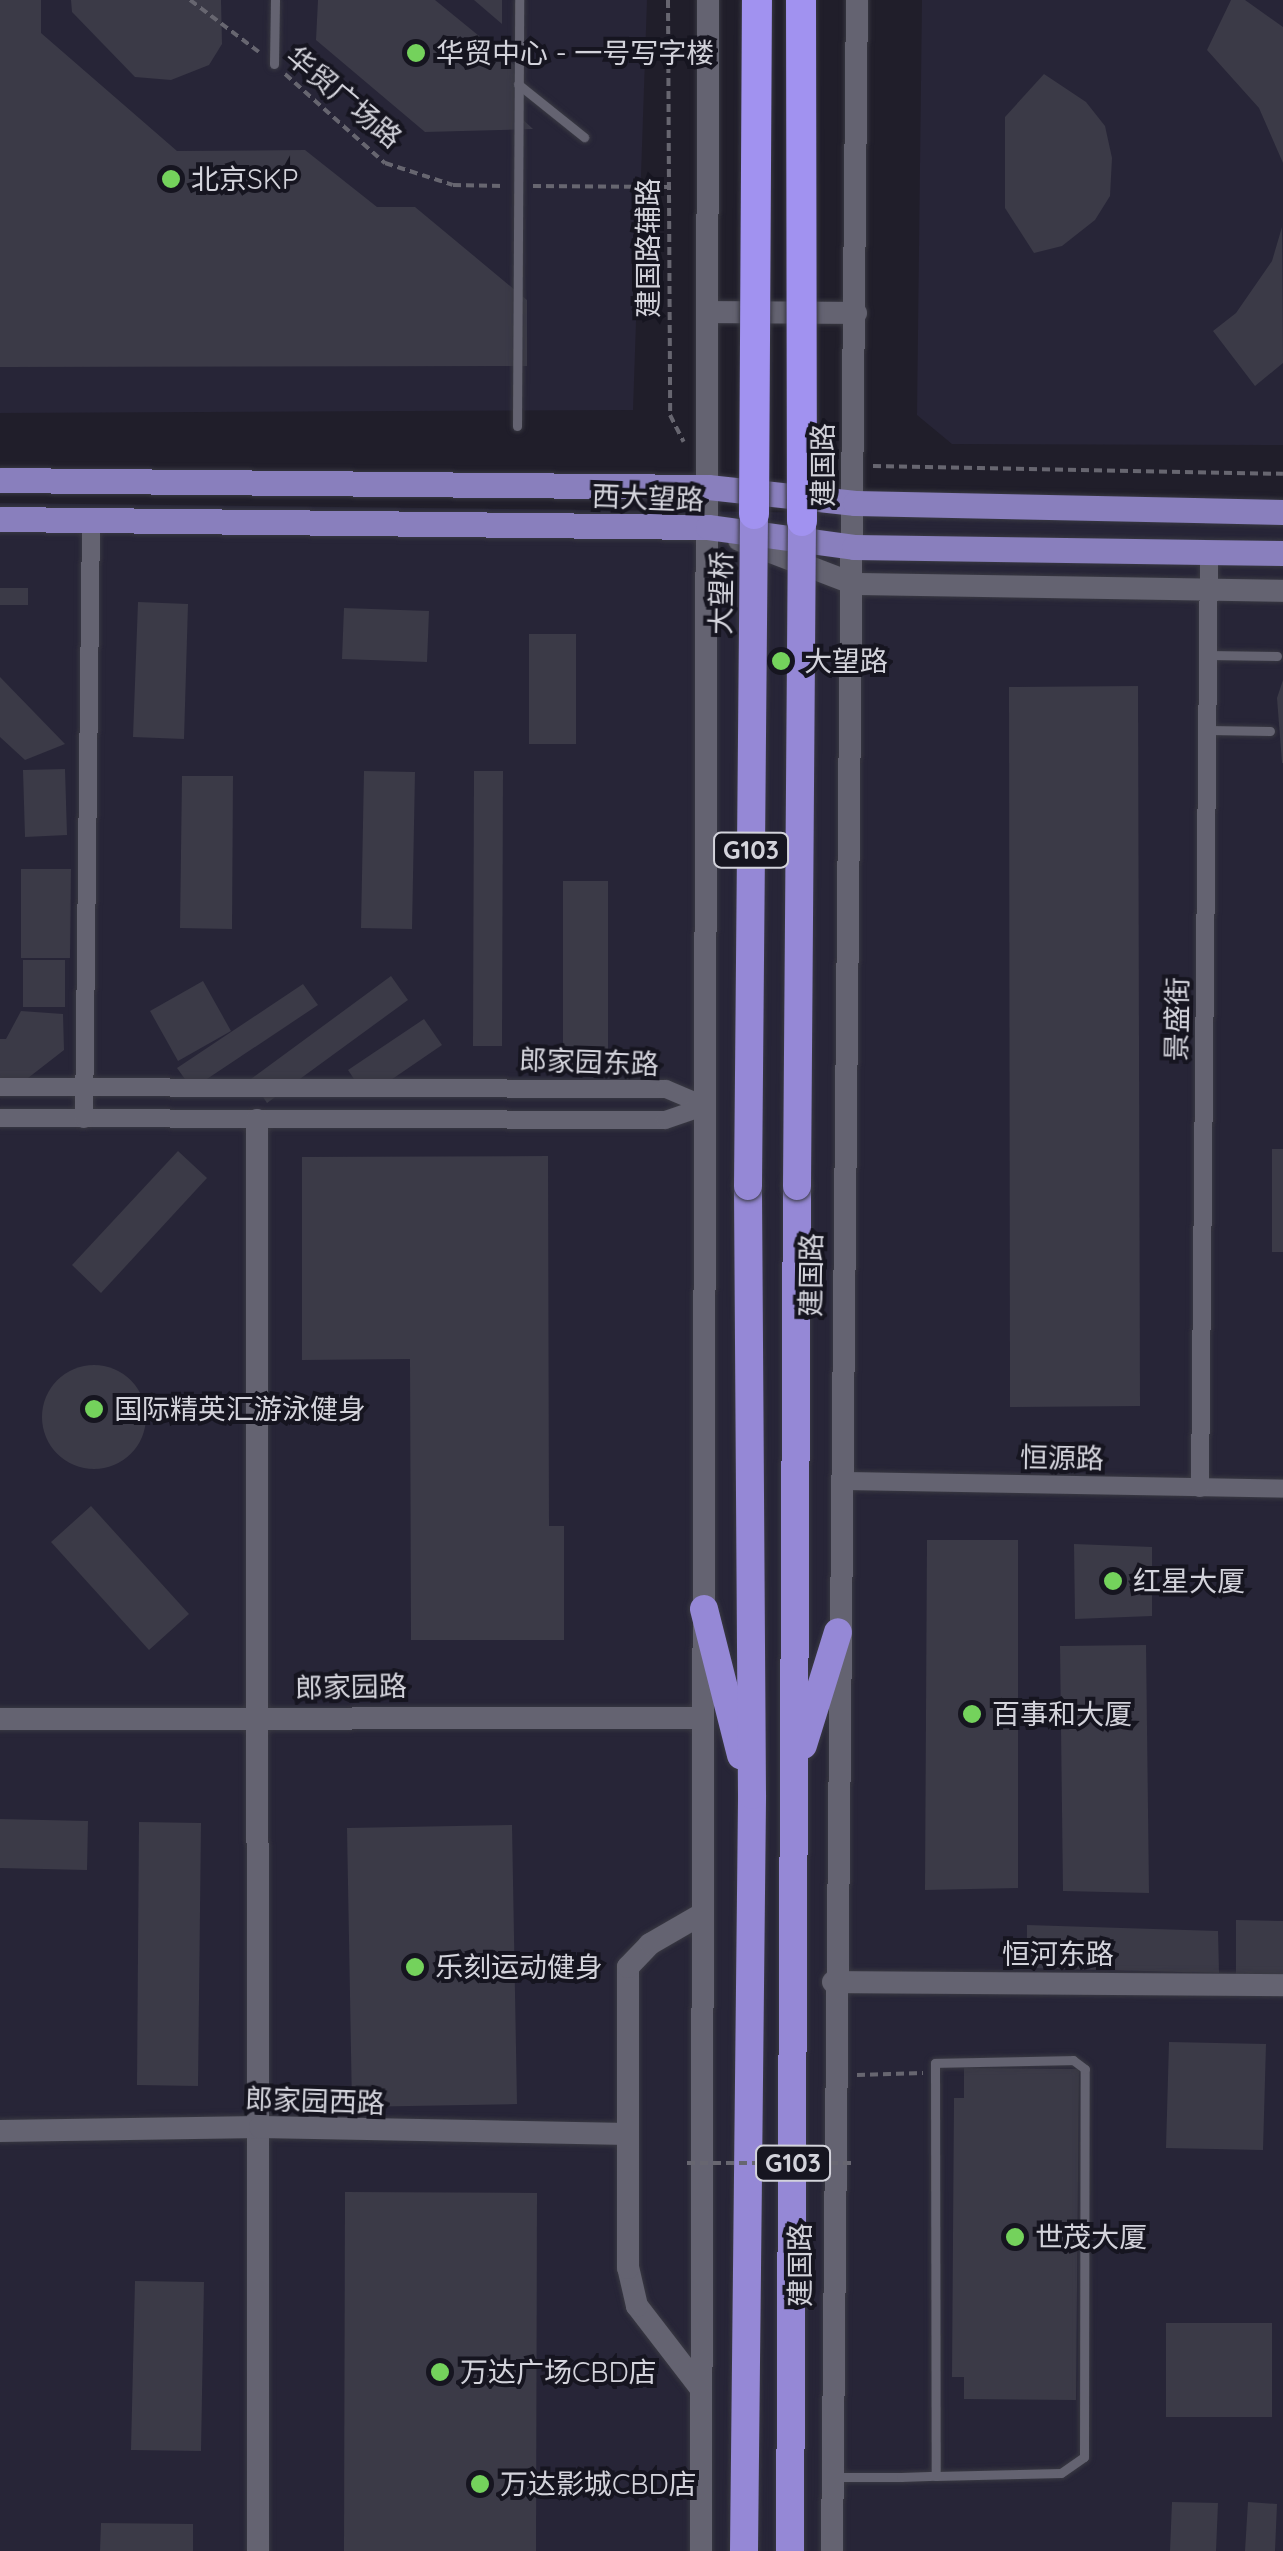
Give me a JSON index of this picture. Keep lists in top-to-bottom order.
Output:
{
  "streets": {
    "highway": ["建国路", "大望桥", "G103"],
    "main road": ["西大望路"],
    "street": [
      "景盛街",
      "郎家园东路",
      "恒源路",
      "郎家园路",
      "恒河东路",
      "郎家园西路"
    ],
    "path": ["华贸广场路", "建国路辅路"]
  },
  "crossings": [
    ["华贸广场路", "建国路辅路"],
    ["建国路辅路", "西大望路"],
    ["建国路", "西大望路"],
    ["建国路", "大望桥"],
    ["建国路", "G103"],
    ["建国路", "恒源路"],
    ["建国路", "恒河东路"],
    ["西大望路", "景盛街"],
    ["景盛街", "恒源路"]
  ],
  "places": [
    "华贸中心 - 一号写字楼",
    "北京SKP",
    "大望路",
    "国际精英汇游泳健身",
    "红星大厦",
    "百事和大厦",
    "乐刻运动健身",
    "世茂大厦",
    "万达广场CBD店",
    "万达影城CBD店"
  ]
}
